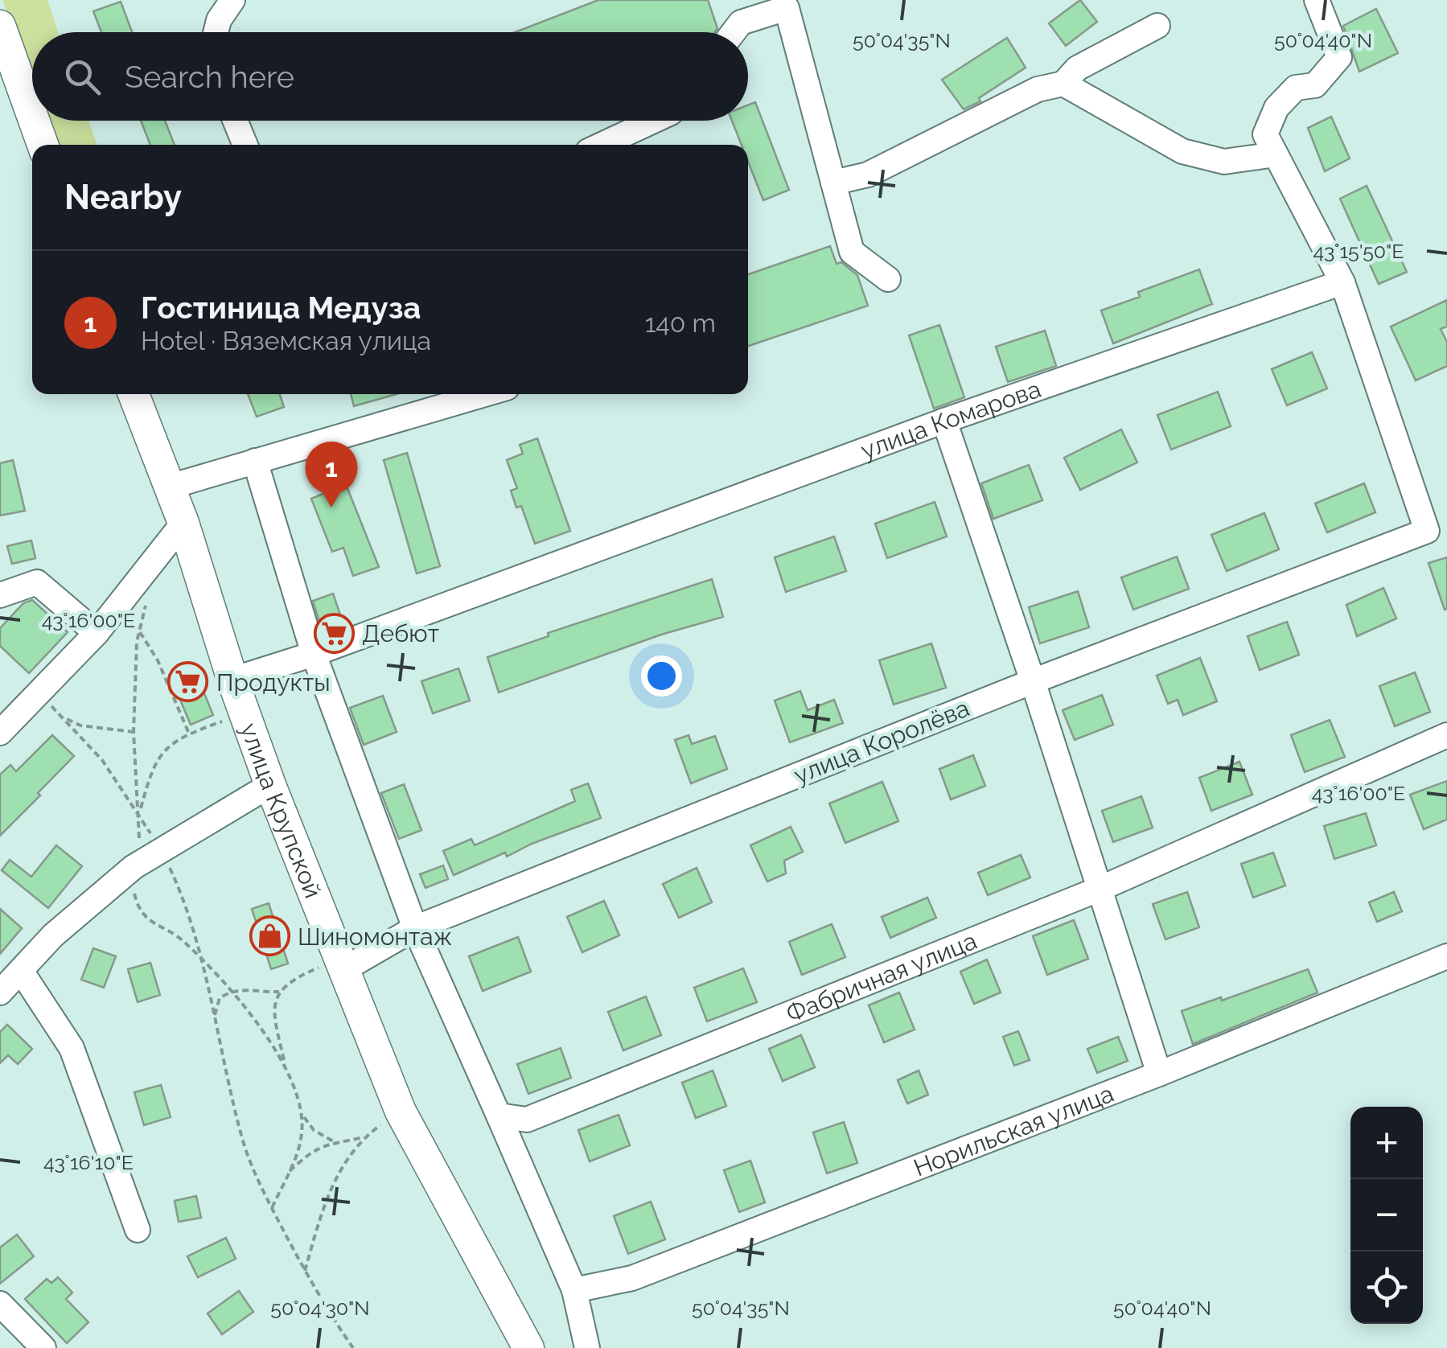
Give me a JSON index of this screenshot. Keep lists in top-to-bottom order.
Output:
{
  "streets": {
    "main road": ["улица Крупской"],
    "street": [
      "улица Комарова",
      "улица Королёва",
      "Фабричная улица",
      "Норильская улица"
    ]
  },
  "crossings": [
    ["улица Комарова", "улица Королёва"],
    ["улица Комарова", "улица Крупской"],
    ["улица Королёва", "улица Крупской"]
  ],
  "places": {
    "supermarket": ["Дебют", "Продукты"],
    "shop": ["Шиномонтаж"]
  },
  "page": {
    "search": "Search here",
    "heading": "Nearby",
    "list": [
      {
        "mark": "1",
        "name": "Гостиница Медуза",
        "note": "Hotel · Вяземская улица",
        "value": "140 m"
      }
    ],
    "pins": "1",
    "map_buttons": ["+", "−"]
  },
  "coordinates": [
    "50°04'35\"N",
    "50°04'40\"N",
    "43°15'50\"E",
    "43°16'00\"E",
    "43°16'10\"E",
    "50°04'30\"N"
  ]
}
